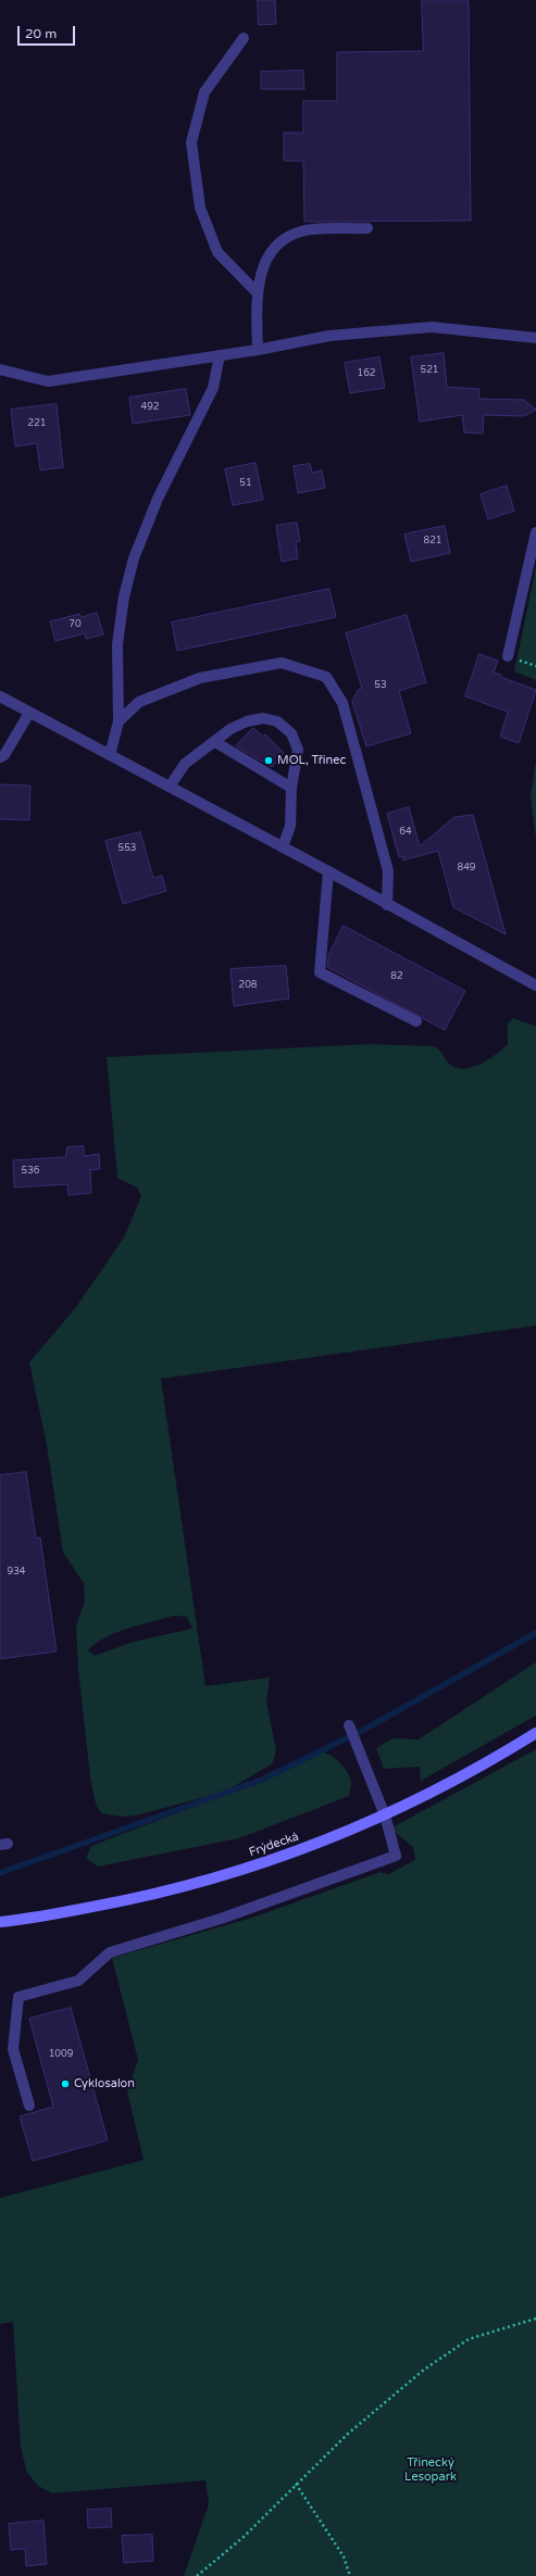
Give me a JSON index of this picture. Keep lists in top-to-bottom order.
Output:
{
  "streets": {
    "main road": ["Frýdecká"]
  },
  "parks": ["Třinecký Lesopark"],
  "places": ["MOL, Třinec", "Cyklosalon"],
  "house_numbers": [
    "521",
    "162",
    "492",
    "221",
    "51",
    "821",
    "70",
    "53",
    "64",
    "553",
    "849",
    "82",
    "208",
    "536",
    "934",
    "1009"
  ],
  "scale_bar": "20 m"
}
